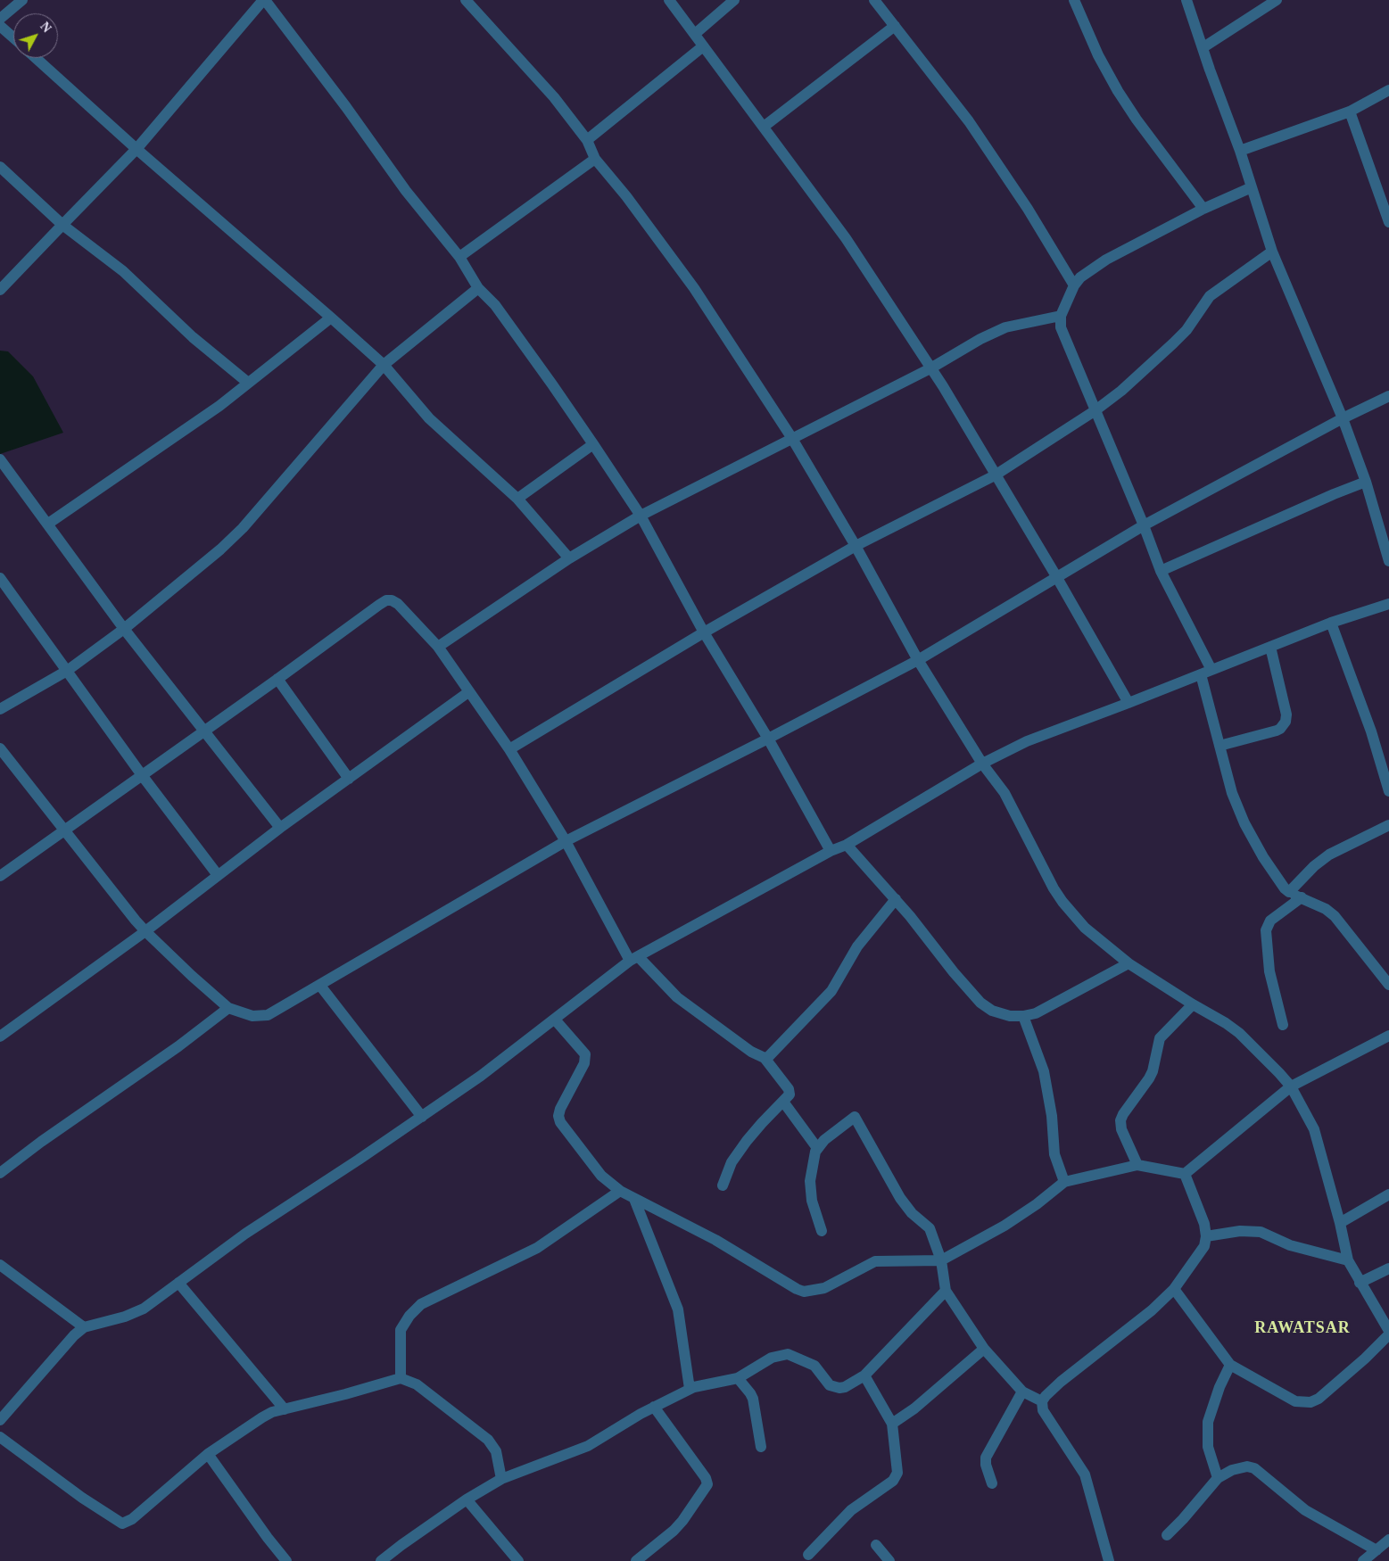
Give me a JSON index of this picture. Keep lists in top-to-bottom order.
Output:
{
  "districts": ["RAWATSAR"],
  "north": "top right"
}
